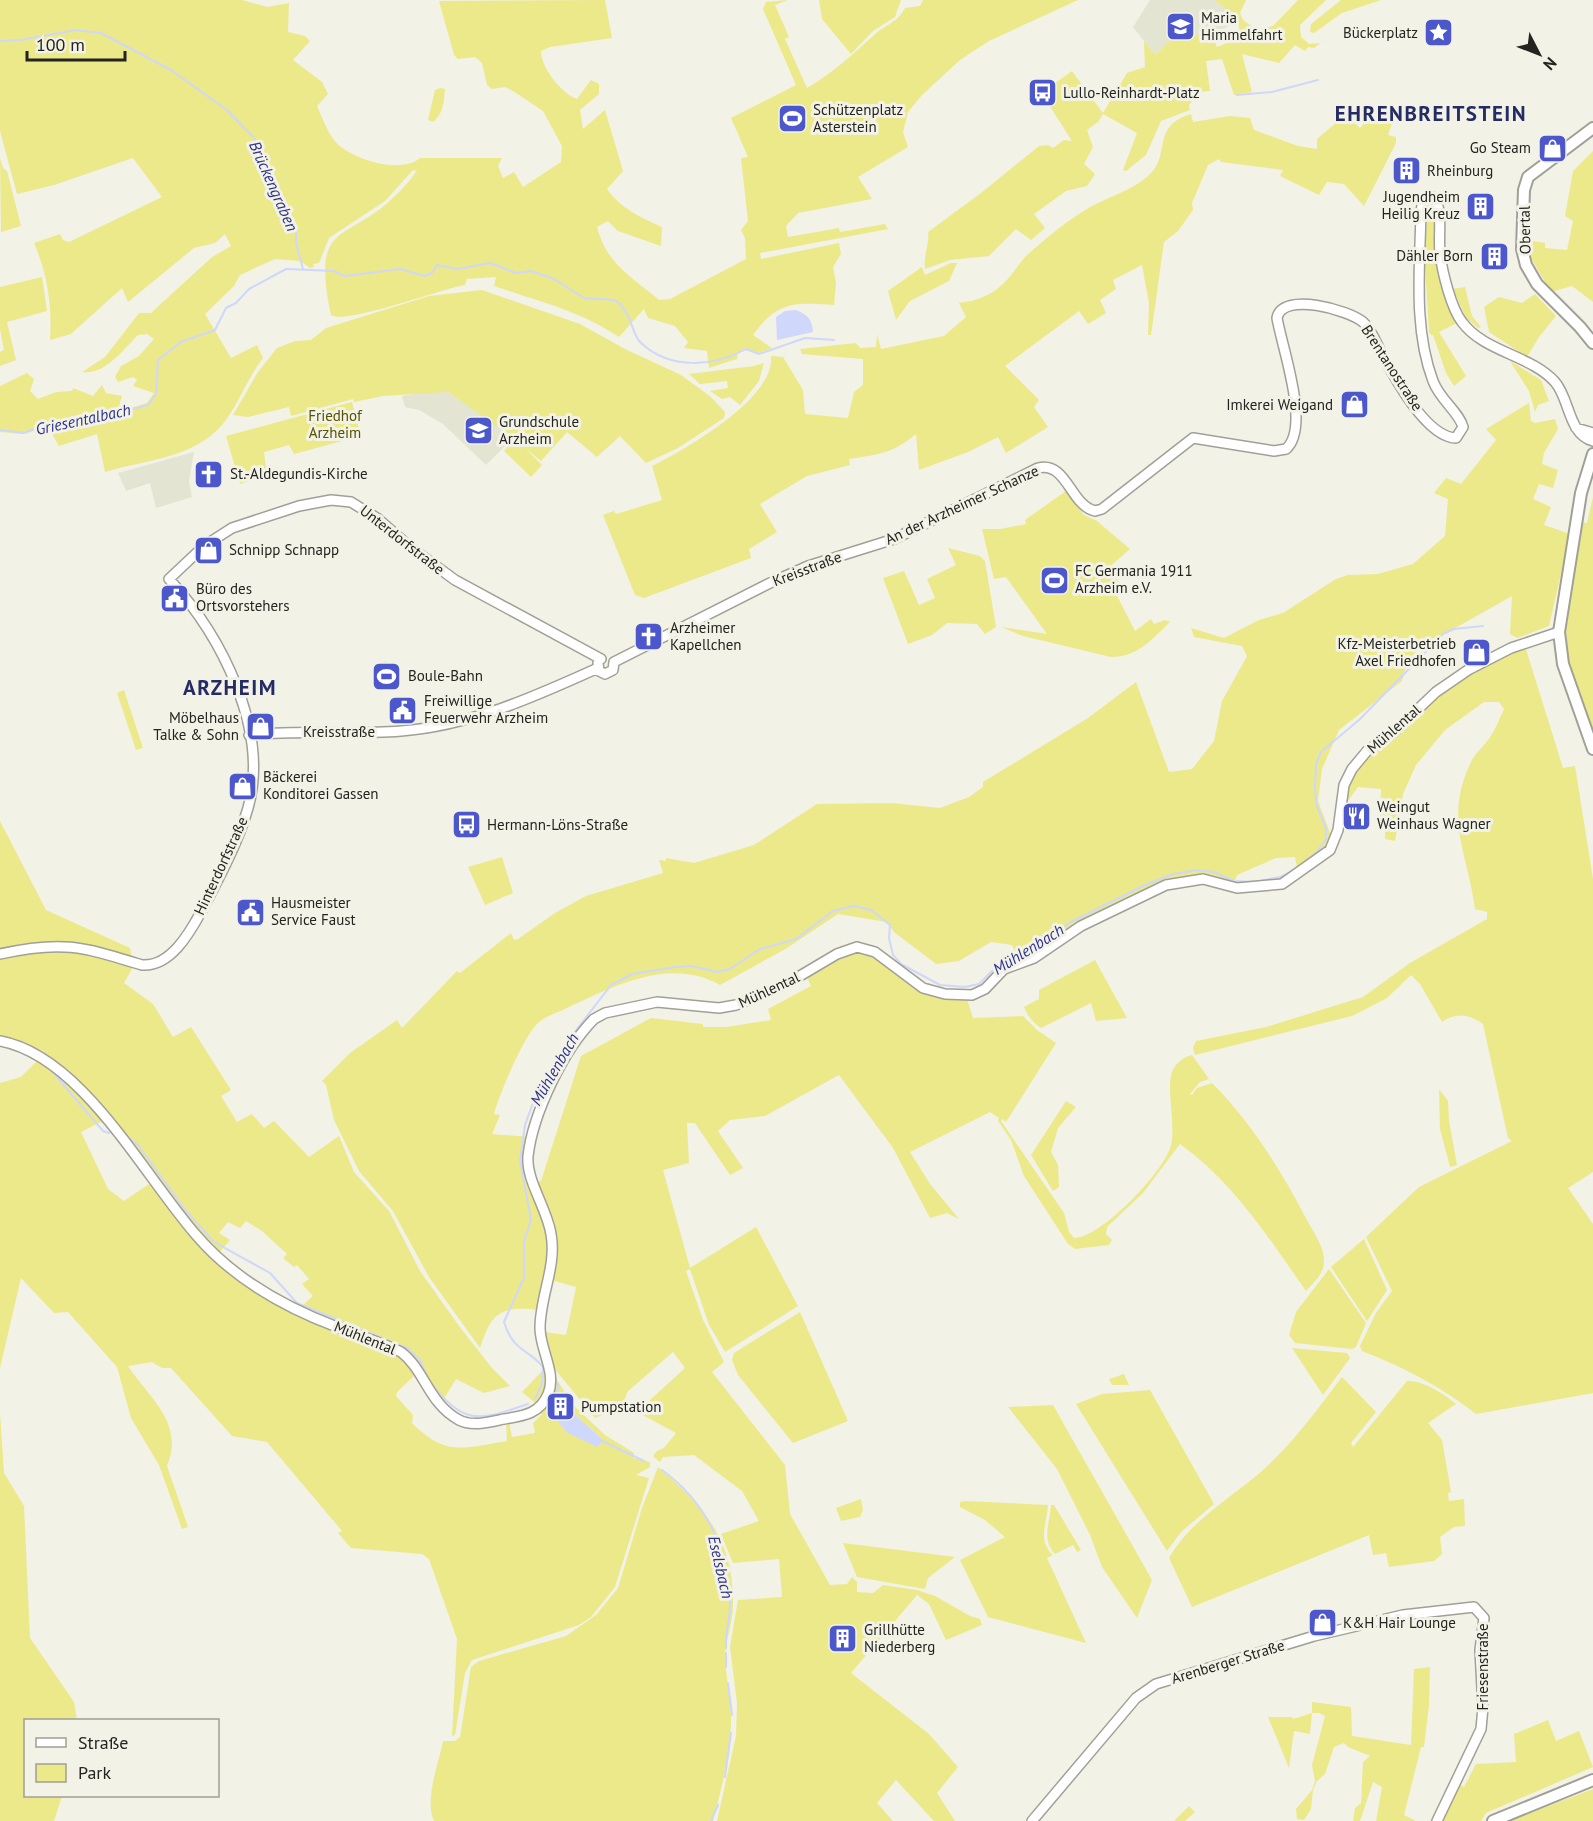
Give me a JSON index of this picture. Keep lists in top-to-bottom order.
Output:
{
  "streets": {
    "main road": ["Obertal"],
    "street": [
      "Brentanostraße",
      "An der Arzheimer Schanze",
      "Unterdorfstraße",
      "Kreisstraße",
      "Mühlental",
      "Hinterdorfstraße",
      "Arenberger Straße",
      "Friesenstraße"
    ]
  },
  "crossings": [
    ["Brentanostraße", "An der Arzheimer Schanze"],
    ["An der Arzheimer Schanze", "Kreisstraße"],
    ["Unterdorfstraße", "Kreisstraße"],
    ["Unterdorfstraße", "Hinterdorfstraße"],
    ["Kreisstraße", "Hinterdorfstraße"],
    ["Arenberger Straße", "Friesenstraße"]
  ],
  "districts": ["EHRENBREITSTEIN", "ARZHEIM"],
  "water": [
    "Brückengraben",
    "Griesentalbach",
    "Mühlenbach",
    "Eselsbach"
  ],
  "parks": ["Friedhof Arzheim"],
  "places": {
    "school or university": ["Maria Himmelfahrt", "Grundschule Arzheim"],
    "place": ["Bückerplatz"],
    "bus stop": ["Lullo-Reinhardt-Platz", "Hermann-Löns-Straße"],
    "sports": ["Schützenplatz Asterstein", "FC Germania 1911 Arzheim e.V.", "Boule-Bahn"],
    "shop": [
      "Go Steam",
      "Imkerei Weigand",
      "Schnipp Schnapp",
      "Kfz-Meisterbetrieb Axel Friedhofen",
      "Möbelhaus Talke & Sohn",
      "Bäckerei Konditorei Gassen",
      "K&H Hair Lounge"
    ],
    "building": [
      "Rheinburg",
      "Jugendheim Heilig Kreuz",
      "Dähler Born",
      "Pumpstation",
      "Grillhütte Niederberg"
    ],
    "church": ["St.-Aldegundis-Kirche", "Arzheimer Kapellchen"],
    "public building": ["Büro des Ortsvorstehers", "Freiwillige Feuerwehr Arzheim", "Hausmeister Service Faust"],
    "restaurant": ["Weingut Weinhaus Wagner"]
  },
  "legend": ["Straße", "Park"],
  "scale_bar": "100 m",
  "north": "bottom right"
}
